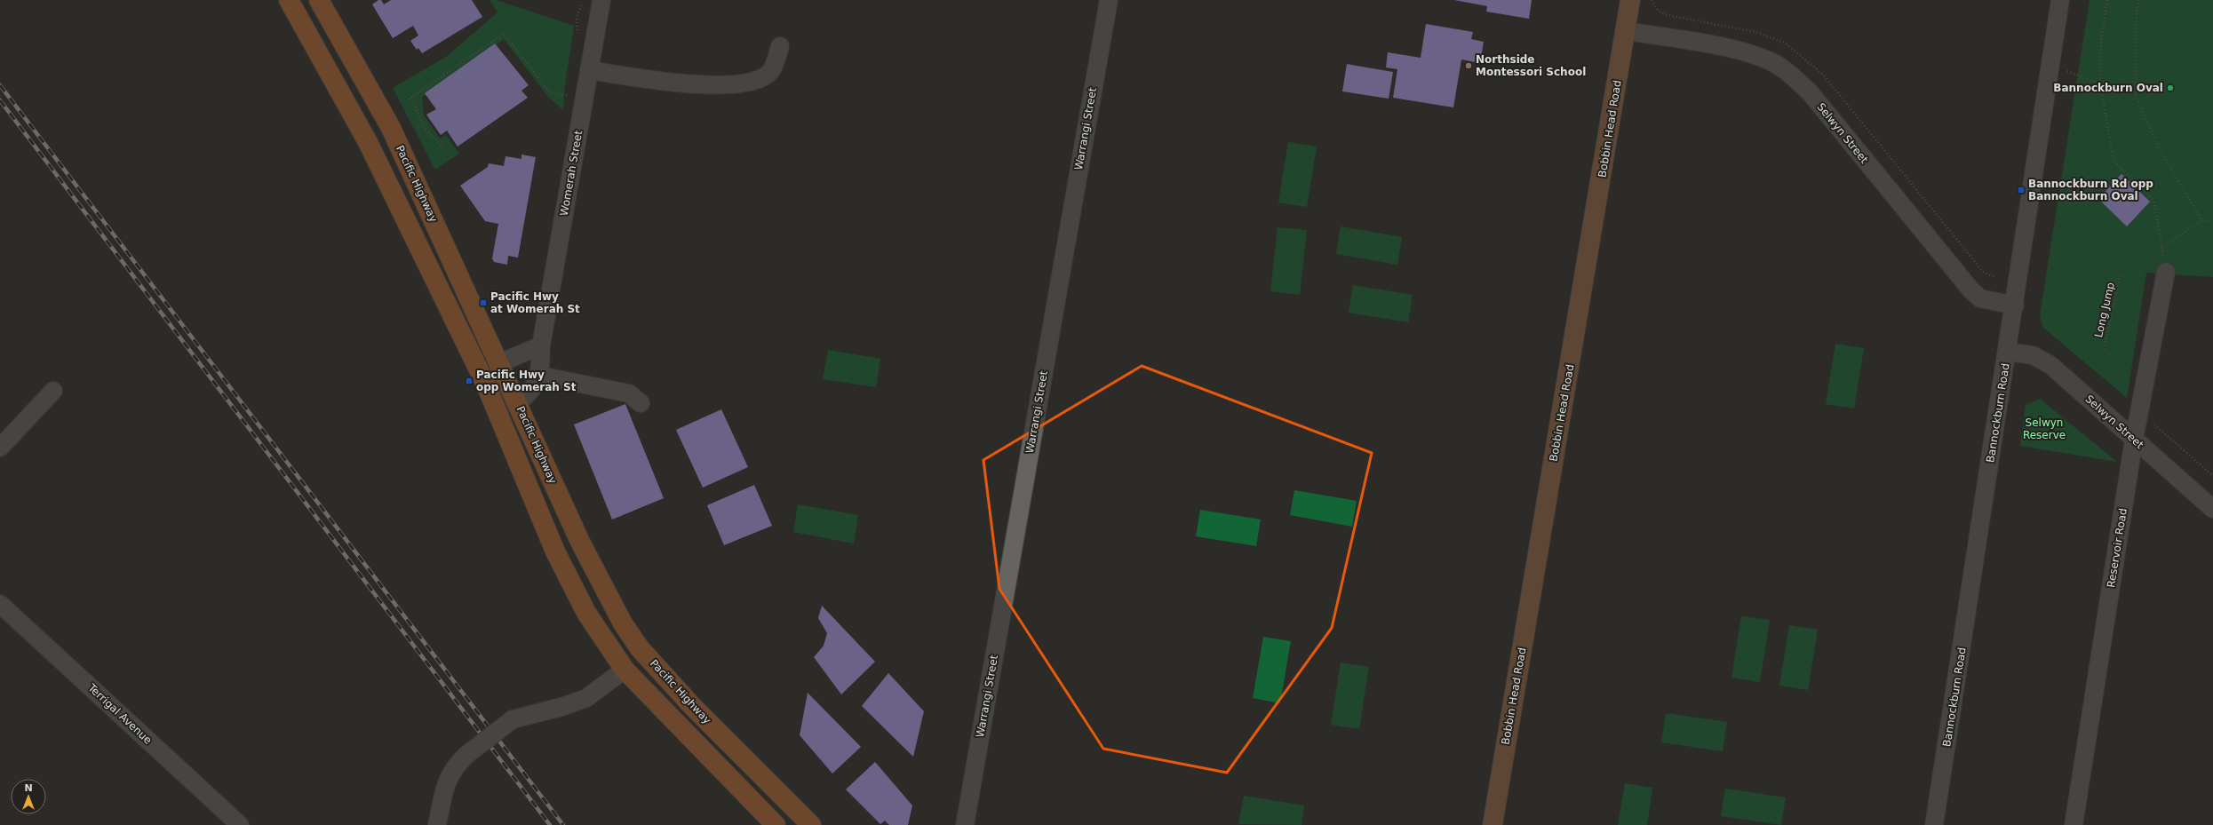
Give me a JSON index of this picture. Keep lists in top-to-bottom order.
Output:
{
  "streets": {
    "highway": ["Pacific Highway"],
    "main road": ["Bobbin Head Road"],
    "street": [
      "Warrangi Street",
      "Selwyn Street",
      "Womerah Street",
      "Bannockburn Road",
      "Reservoir Road",
      "Terrigal Avenue"
    ],
    "path": ["Long Jump"]
  },
  "crossings": [
    ["Bobbin Head Road", "Selwyn Street"],
    ["Selwyn Street", "Bannockburn Road"],
    ["Selwyn Street", "Reservoir Road"]
  ],
  "parks": ["Selwyn Reserve"],
  "places": {
    "other": ["Northside Montessori School", "Bannockburn Oval"],
    "transit": ["Bannockburn Rd opp Bannockburn Oval", "Pacific Hwy at Womerah St", "Pacific Hwy opp Womerah St"]
  },
  "north": "top"
}
